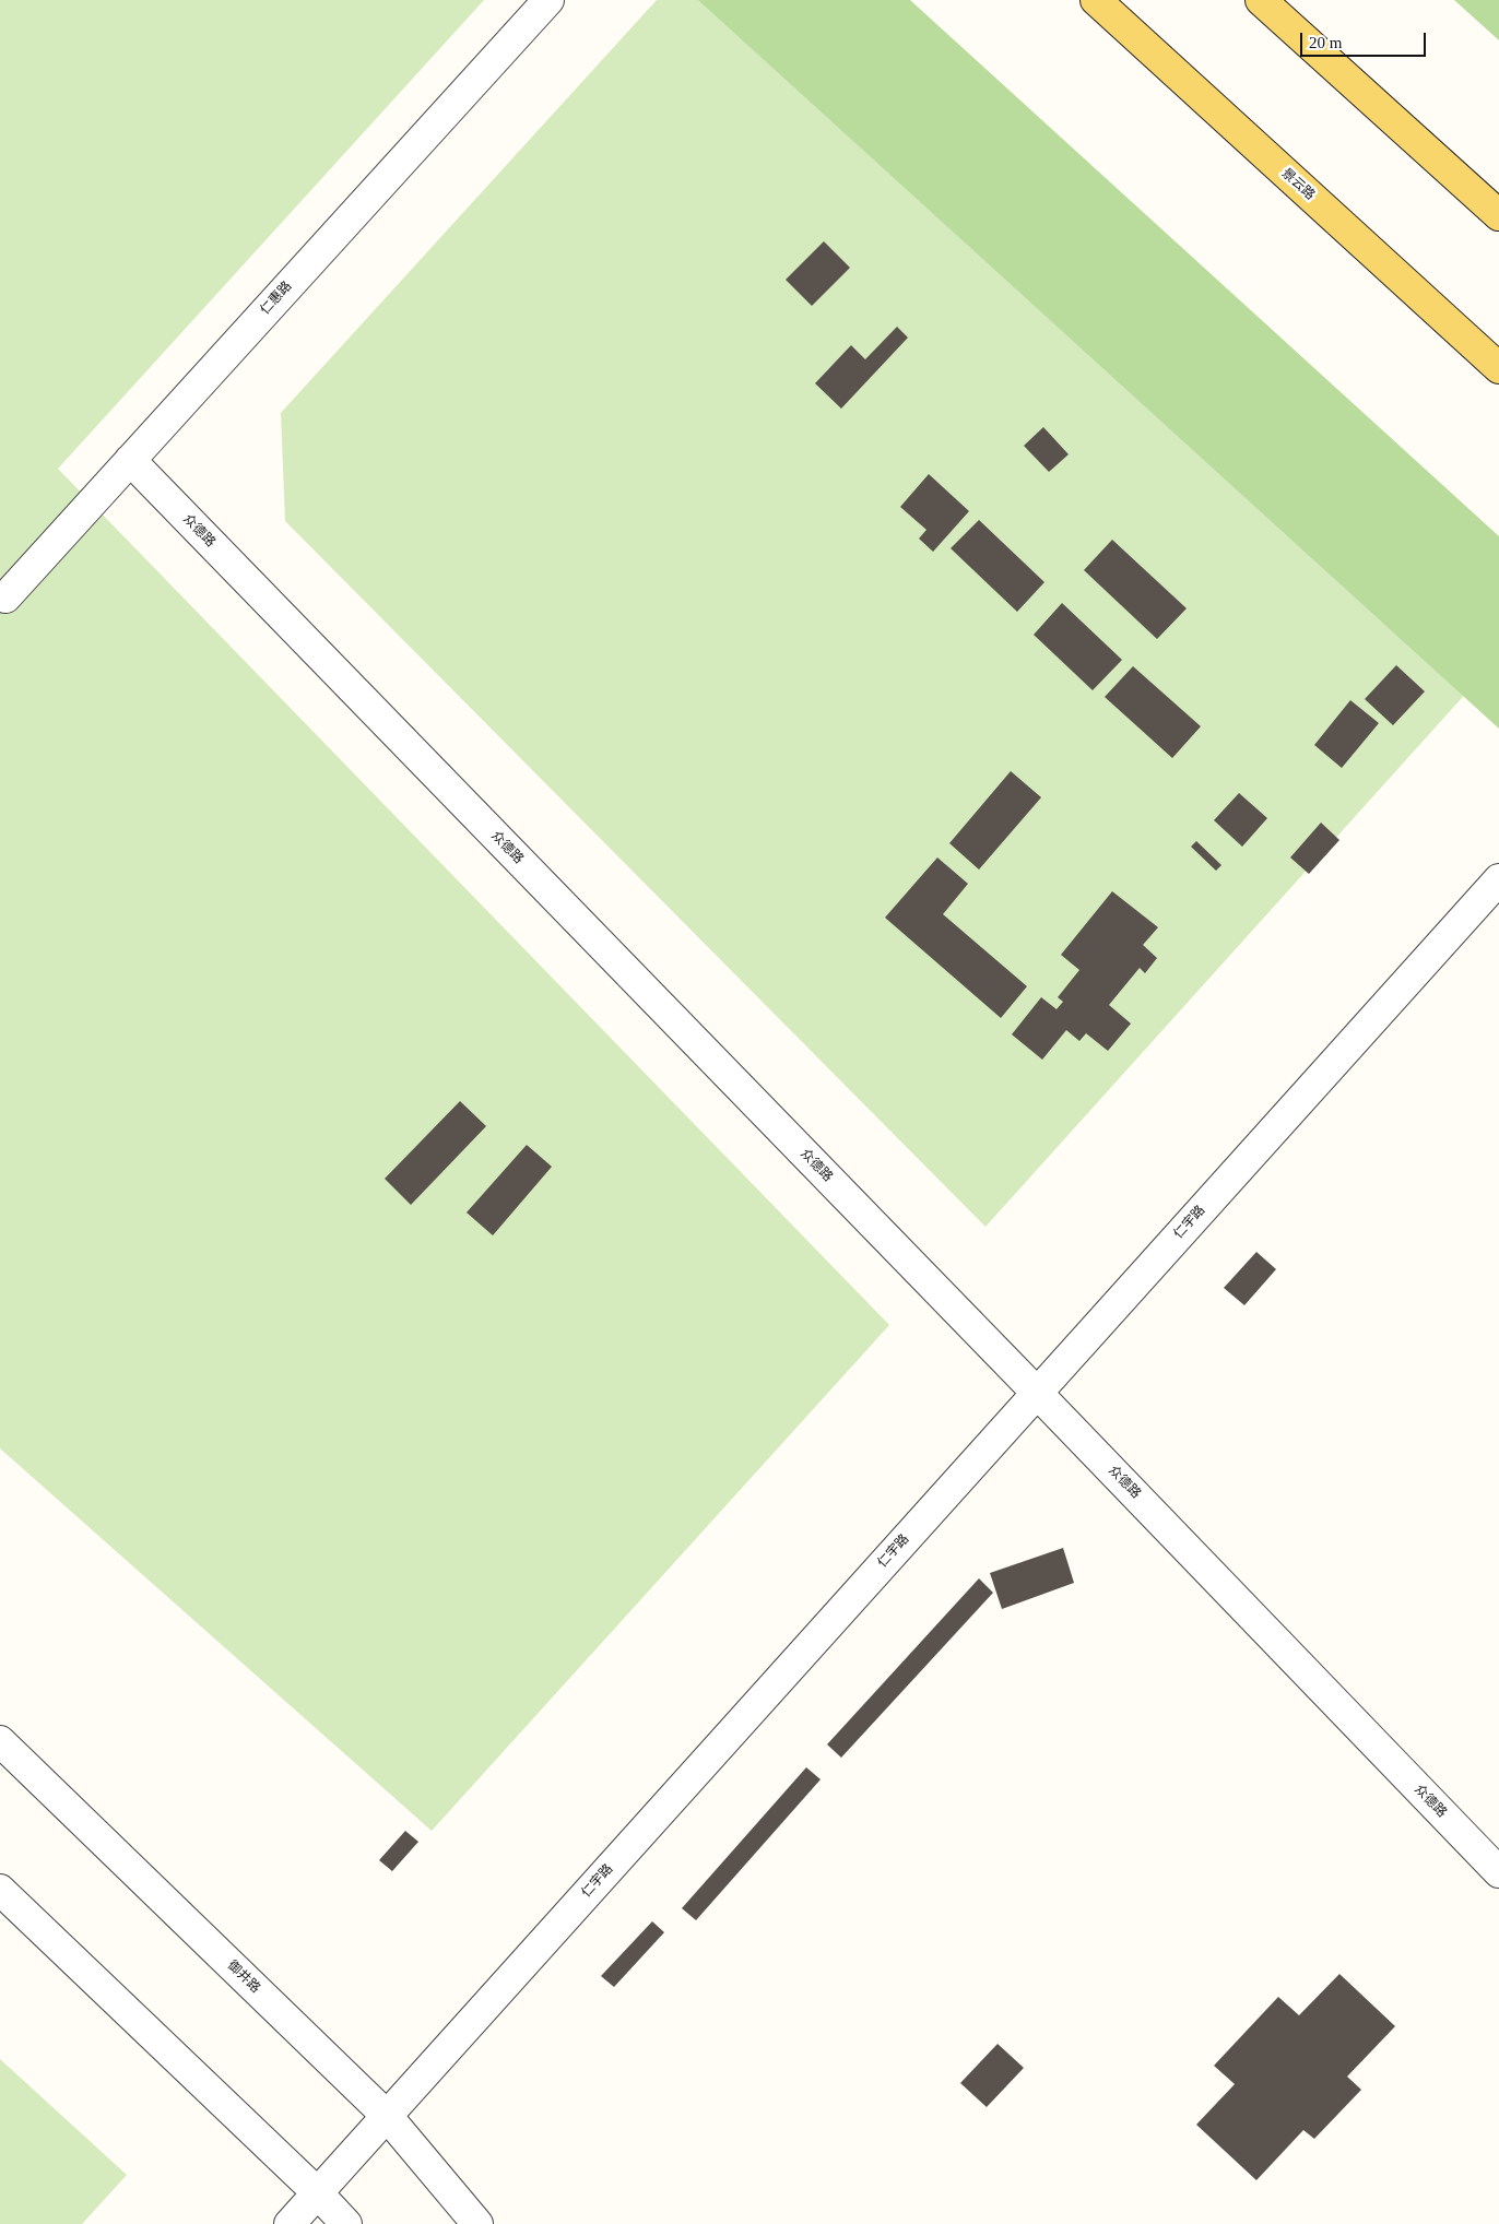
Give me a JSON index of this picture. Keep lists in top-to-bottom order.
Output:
{
  "streets": {
    "main road": ["景云路"],
    "street": [
      "仁惠路",
      "众德路",
      "仁宇路",
      "御井路"
    ]
  },
  "crossings": [
    ["仁惠路", "众德路"],
    ["众德路", "仁宇路"],
    ["仁宇路", "御井路"]
  ],
  "scale_bar": "20 m"
}
